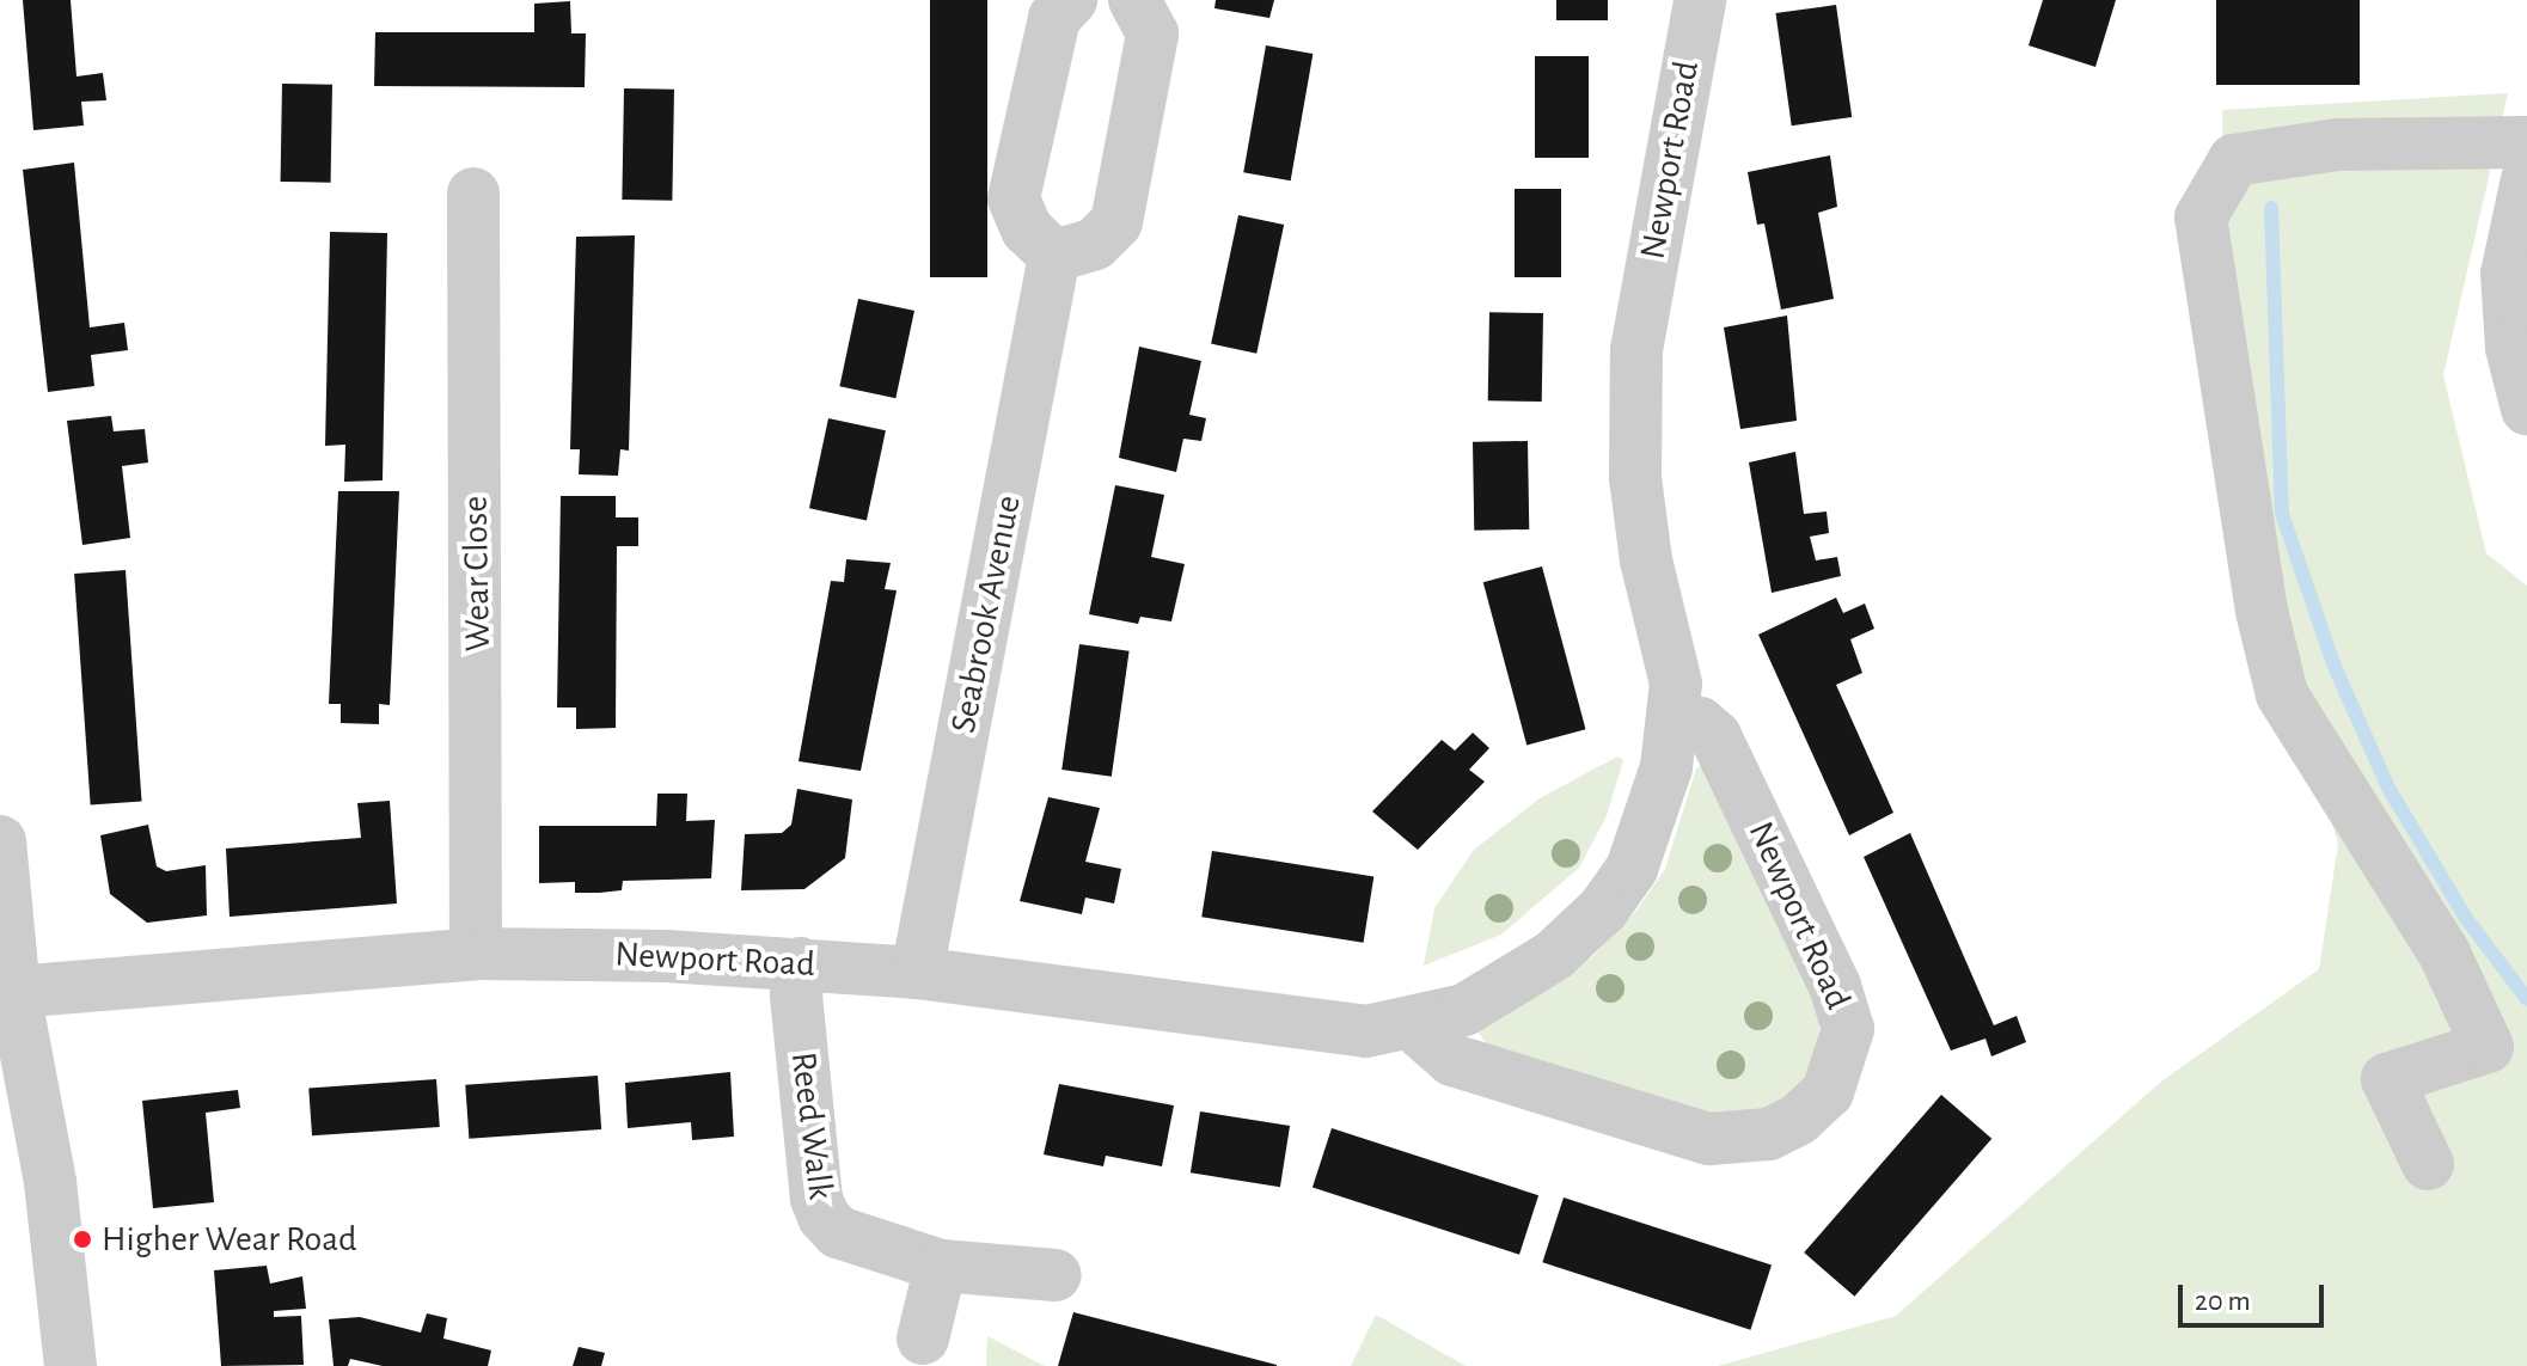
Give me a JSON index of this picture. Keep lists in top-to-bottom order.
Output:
{
  "streets": {
    "street": [
      "Newport Road",
      "Wear Close",
      "Seabrook Avenue",
      "Reed Walk"
    ]
  },
  "crossings": [
    ["Newport Road", "Wear Close"],
    ["Newport Road", "Seabrook Avenue"],
    ["Newport Road", "Reed Walk"]
  ],
  "places": ["Higher Wear Road"],
  "scale_bar": "20 m"
}
